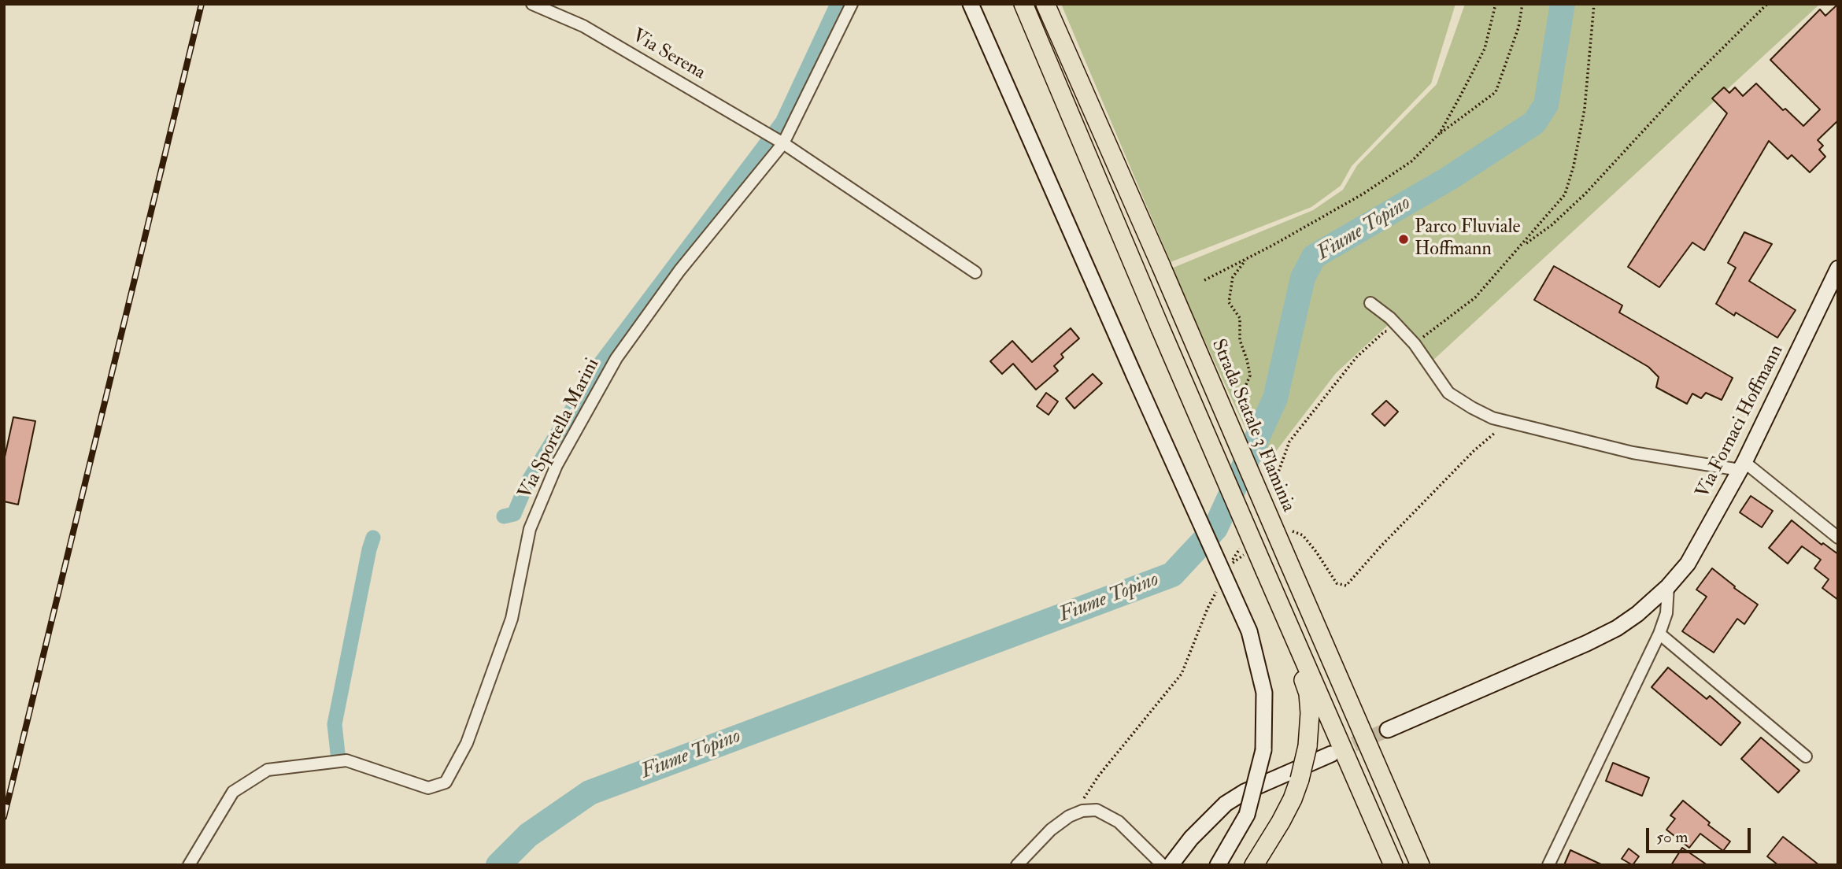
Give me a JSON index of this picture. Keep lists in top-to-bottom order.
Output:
{
  "streets": {
    "highway": ["Strada Statale 3 Flaminia"],
    "main road": ["Via Fornaci Hoffmann"],
    "street": ["Via Serena", "Via Sportella Marini"]
  },
  "crossings": [
    ["Via Serena", "Via Sportella Marini"]
  ],
  "water": ["Fiume Topino"],
  "places": ["Parco Fluviale Hoffmann"],
  "scale_bar": "50 m"
}
